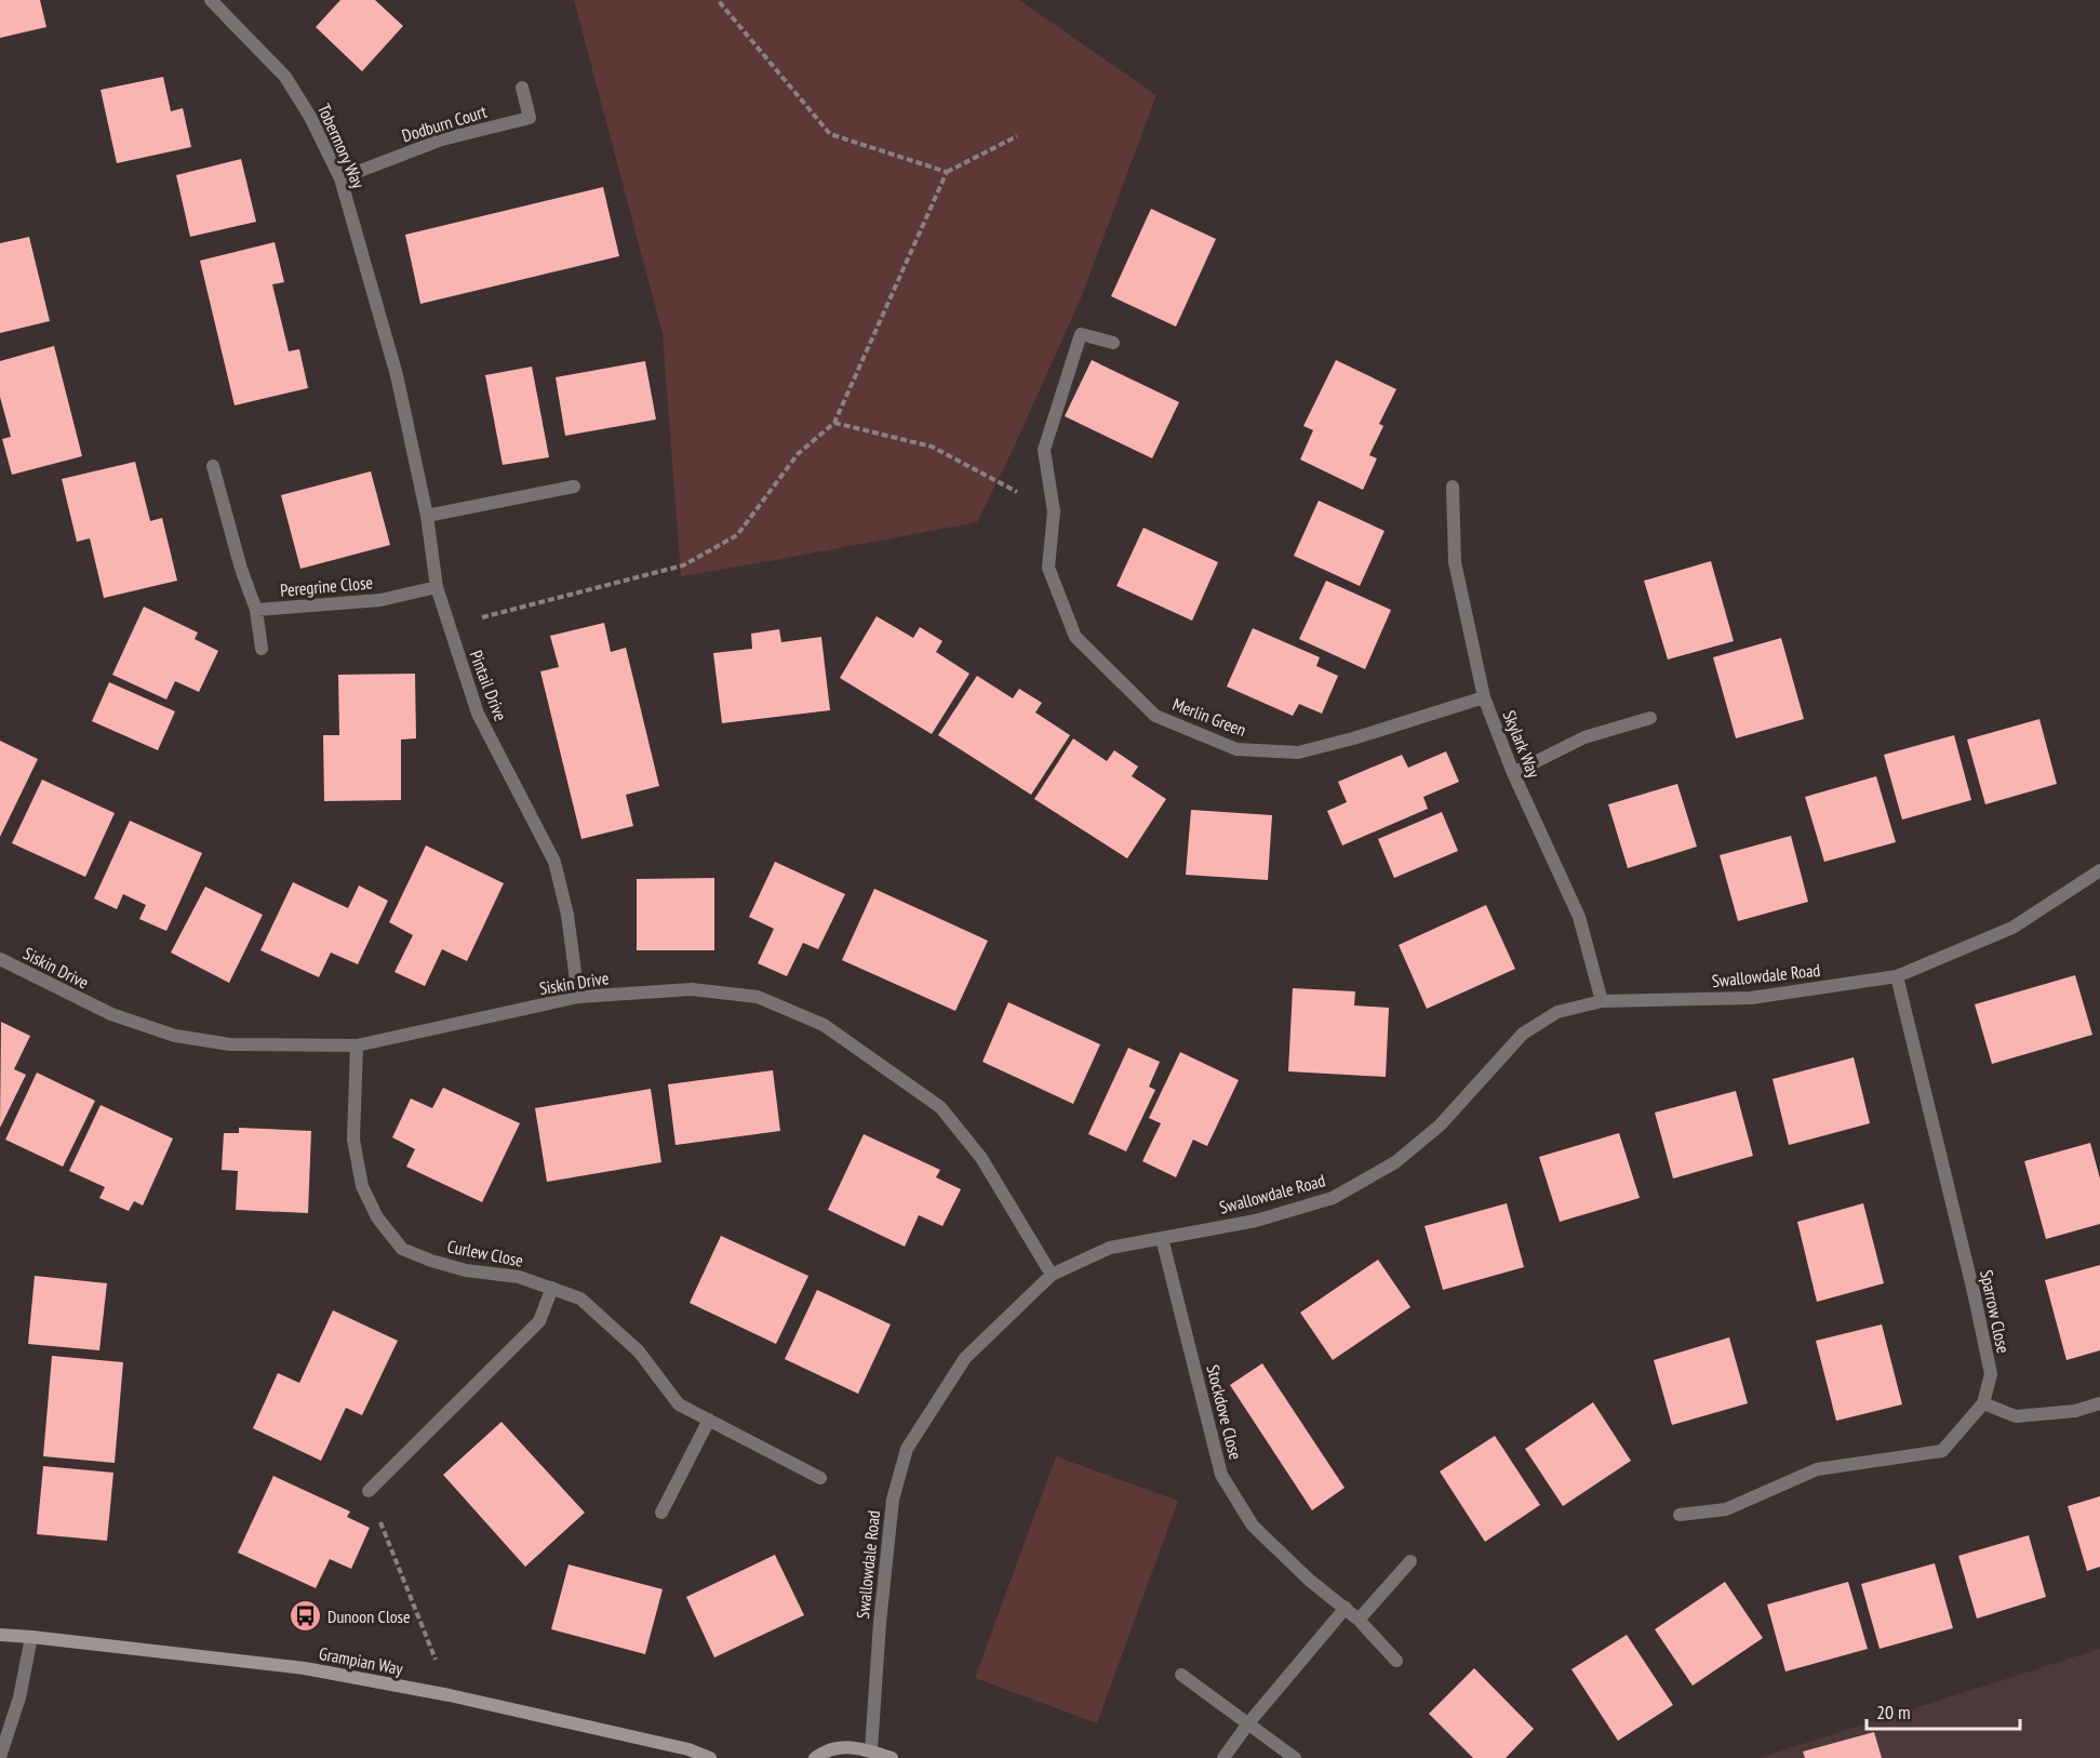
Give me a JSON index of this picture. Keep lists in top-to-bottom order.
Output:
{
  "streets": {
    "street": [
      "Dodburn Court",
      "Tobermory Way",
      "Peregrine Close",
      "Pintail Drive",
      "Merlin Green",
      "Skylark Way",
      "Siskin Drive",
      "Swallowdale Road",
      "Curlew Close",
      "Sparrow Close",
      "Stockdove Close",
      "Grampian Way"
    ]
  },
  "crossings": [
    ["Dodburn Court", "Tobermory Way"],
    ["Tobermory Way", "Pintail Drive"],
    ["Peregrine Close", "Pintail Drive"],
    ["Pintail Drive", "Siskin Drive"],
    ["Merlin Green", "Skylark Way"],
    ["Skylark Way", "Swallowdale Road"],
    ["Siskin Drive", "Swallowdale Road"],
    ["Siskin Drive", "Curlew Close"],
    ["Swallowdale Road", "Sparrow Close"],
    ["Swallowdale Road", "Stockdove Close"]
  ],
  "places": {
    "bus stop": ["Dunoon Close"]
  },
  "scale_bar": "20 m"
}
